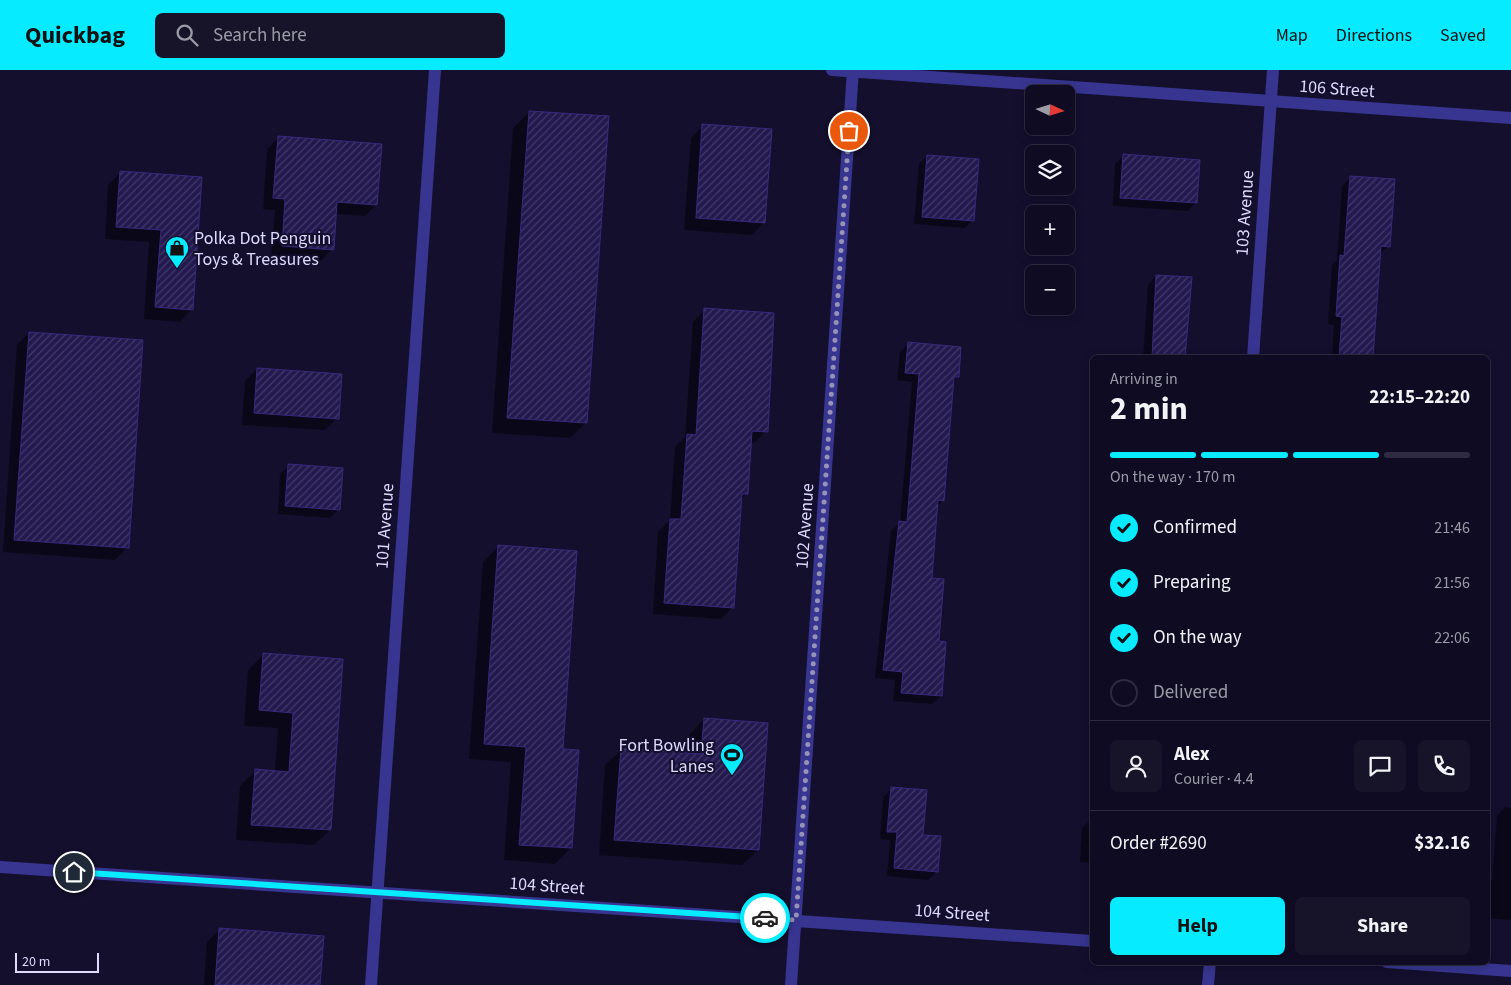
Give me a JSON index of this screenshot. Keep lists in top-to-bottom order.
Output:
{
  "streets": {
    "street": [
      "106 Street",
      "103 Avenue",
      "101 Avenue",
      "102 Avenue",
      "104 Street"
    ]
  },
  "crossings": [
    ["106 Street", "103 Avenue"],
    ["106 Street", "102 Avenue"],
    ["101 Avenue", "104 Street"],
    ["102 Avenue", "104 Street"]
  ],
  "places": {
    "shop": ["Polka Dot Penguin Toys & Treasures"],
    "sports": ["Fort Bowling Lanes"]
  },
  "scale_bar": "20 m",
  "north": "right",
  "page": {
    "header": "Quickbag",
    "search": "Search here",
    "nav": ["Map", "Directions", "Saved"],
    "map_buttons": ["+", "−"],
    "heading": ["2 min", "Arriving in", "22:15–22:20"],
    "panel": [
      "Alex",
      "Courier · 4.4",
      "Order #2690",
      "$32.16"
    ],
    "bar": "On the way · 170 m",
    "list": [
      ["Confirmed", "21:46"],
      ["Preparing", "21:56"],
      ["On the way", "22:06"],
      "Delivered"
    ],
    "buttons": ["Help", "Share"],
    "scale": "20 m"
  }
}
